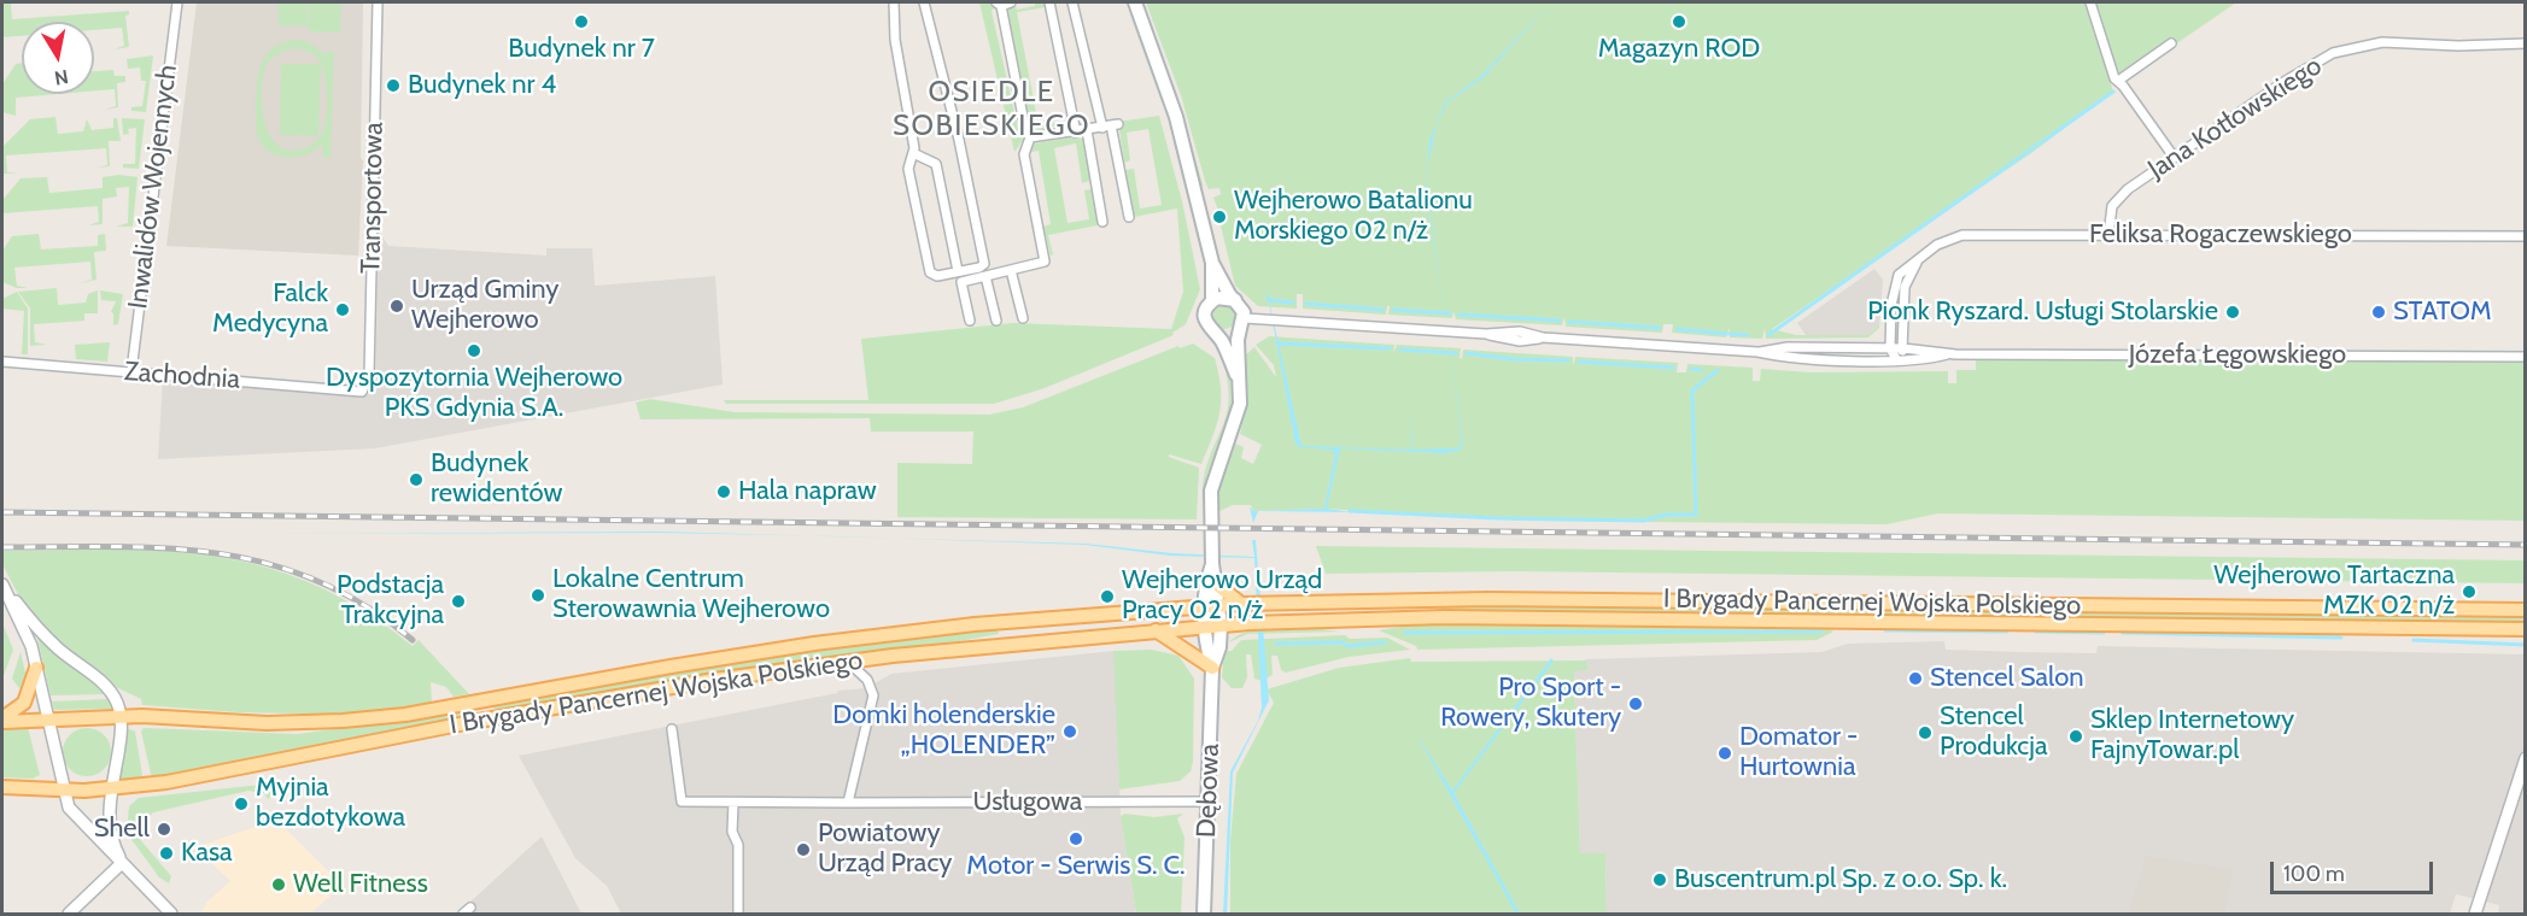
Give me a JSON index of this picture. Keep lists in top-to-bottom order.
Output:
{
  "streets": {
    "main road": ["I Brygady Pancernej Wojska Polskiego", "Dębowa"],
    "street": [
      "Jana Kotłowskiego",
      "Inwalidów Wojennych",
      "Transportowa",
      "Feliksa Rogaczewskiego",
      "Józefa Łęgowskiego",
      "Zachodnia",
      "Usługowa"
    ]
  },
  "crossings": [
    ["Jana Kotłowskiego", "Feliksa Rogaczewskiego"],
    ["Inwalidów Wojennych", "Zachodnia"],
    ["Transportowa", "Zachodnia"],
    ["Feliksa Rogaczewskiego", "Józefa Łęgowskiego"],
    ["I Brygady Pancernej Wojska Polskiego", "Dębowa"],
    ["Dębowa", "Usługowa"]
  ],
  "districts": ["OSIEDLE SOBIESKIEGO"],
  "places": [
    "Budynek nr 7",
    "Magazyn ROD",
    "Budynek nr 4",
    "Wejherowo Batalionu Morskiego 02 n/ż",
    "Urząd Gminy Wejherowo",
    "Falck Medycyna",
    "Pionk Ryszard. Usługi Stolarskie",
    "STATOM",
    "Dyspozytornia Wejherowo PKS Gdynia S.A.",
    "Budynek rewidentów",
    "Hala napraw",
    "Wejherowo Tartaczna MZK 02 n/ż",
    "Lokalne Centrum Sterowawnia Wejherowo",
    "Wejherowo Urząd Pracy 02 n/ż",
    "Podstacja Trakcyjna",
    "Stencel Salon",
    "Pro Sport - Rowery, Skutery",
    "Domki holenderskie „HOLENDER”",
    "Stencel Produkcja",
    "Sklep Internetowy FajnyTowar.pl",
    "Domator - Hurtownia",
    "Myjnia bezdotykowa",
    "Shell",
    "Motor - Serwis S. C.",
    "Powiatowy Urząd Pracy",
    "Kasa",
    "Buscentrum.pl Sp. z o.o. Sp. k.",
    "Well Fitness"
  ],
  "scale_bar": "100 m",
  "north": "bottom"
}
